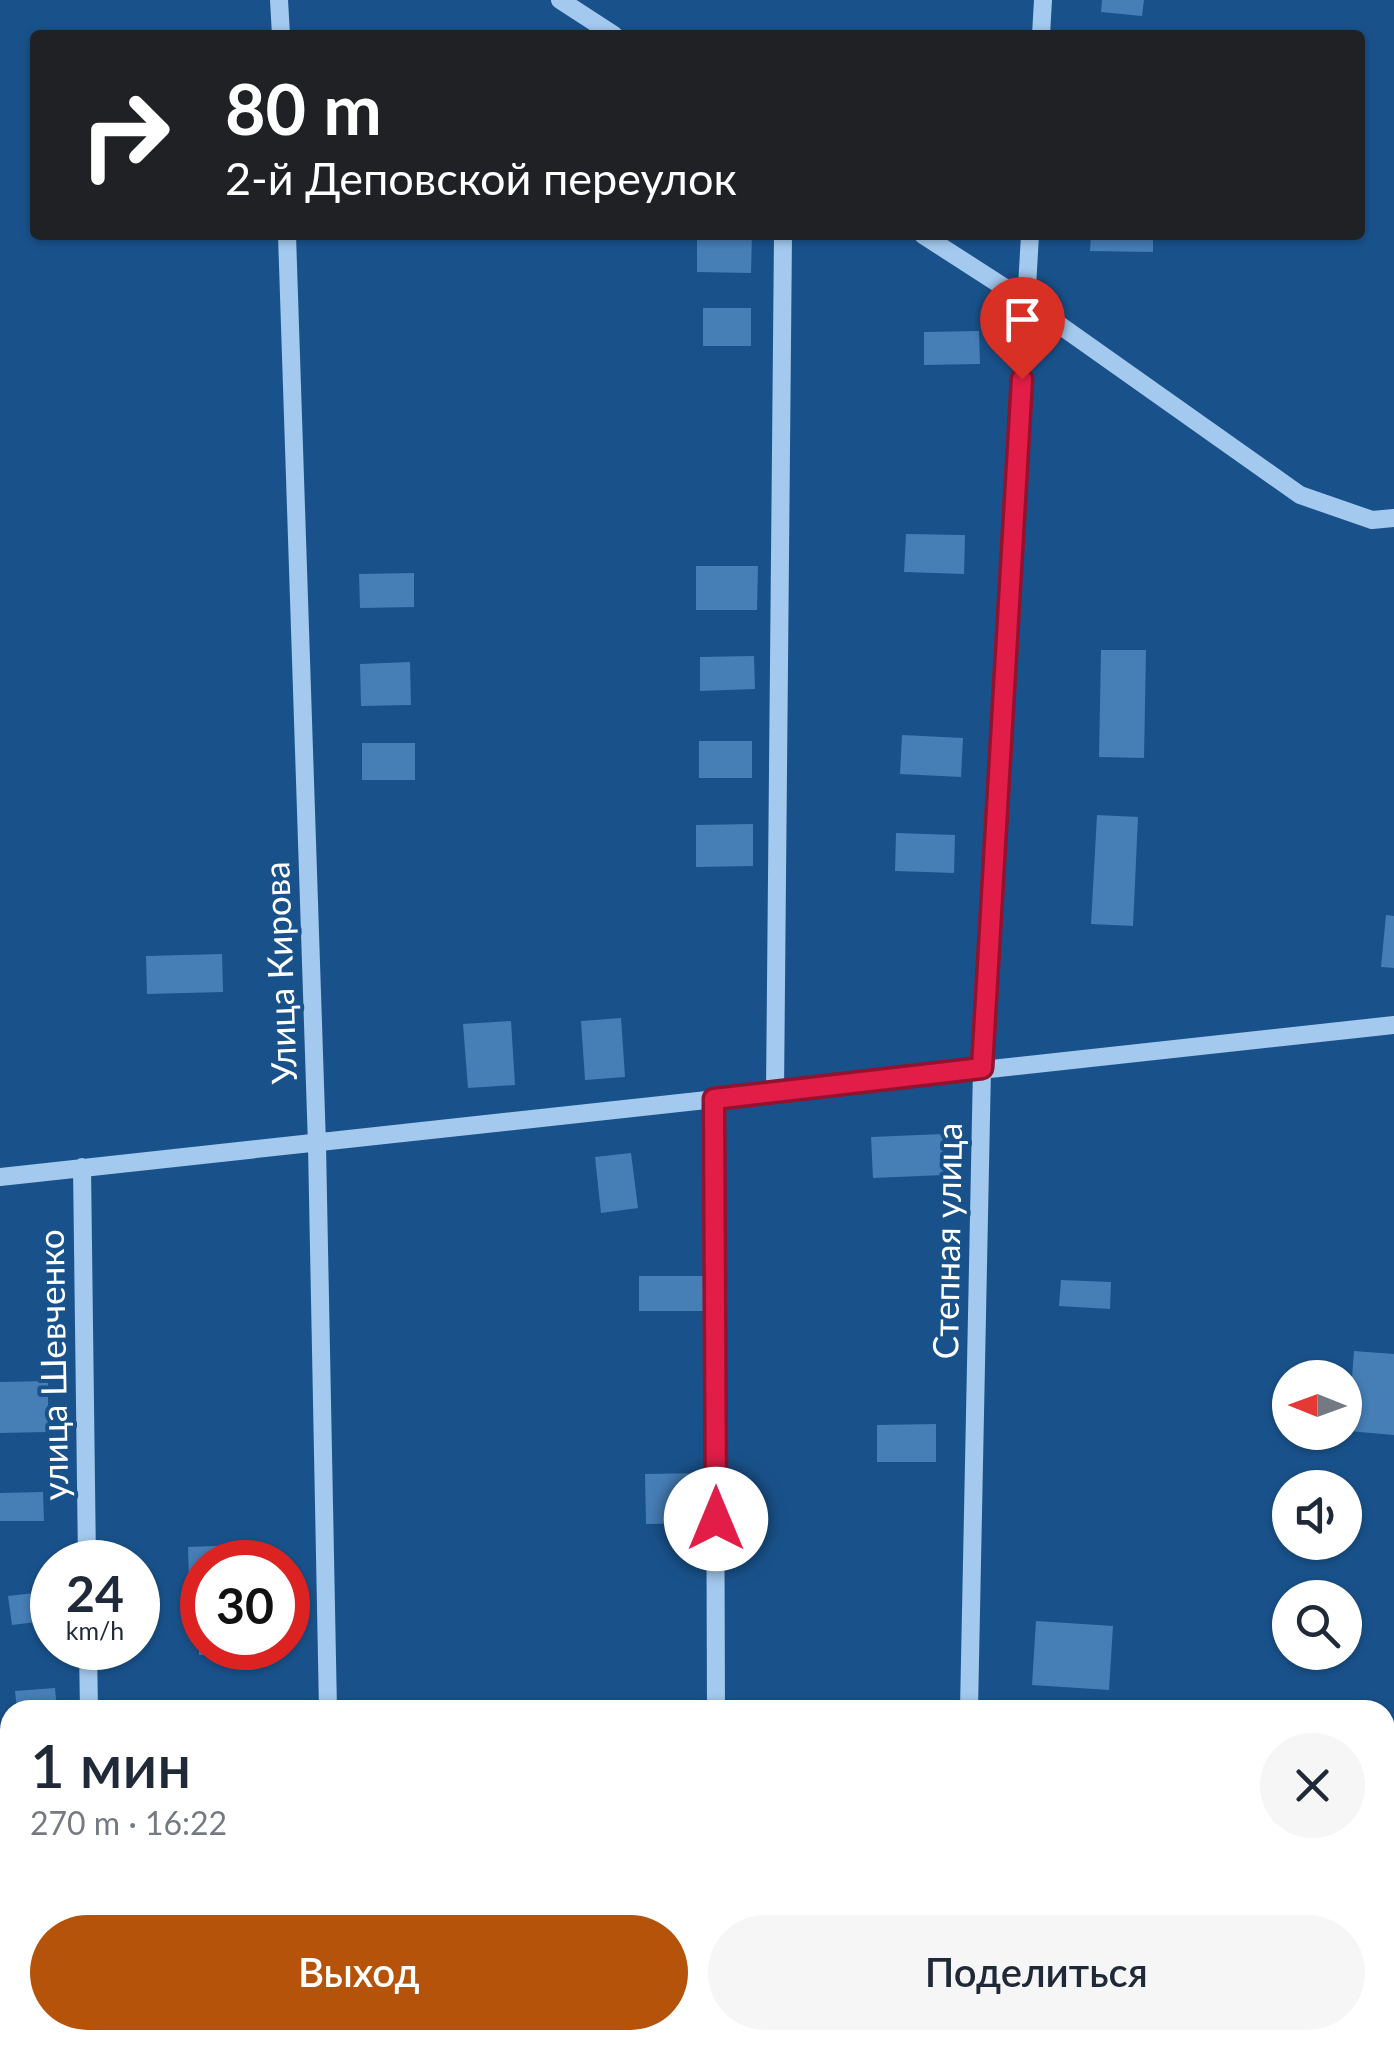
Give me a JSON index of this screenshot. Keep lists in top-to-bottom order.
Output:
{
  "streets": {
    "street": ["Улица Кирова", "Степная улица", "улица Шевченко"]
  },
  "north": "left",
  "page": {
    "turn": ["80 m", "2-й Деповской переулок"],
    "speed": "24 km/h",
    "limit": "30",
    "heading": ["1 мин", "270 m · 16:22"],
    "buttons": ["Выход", "Поделиться"]
  }
}
